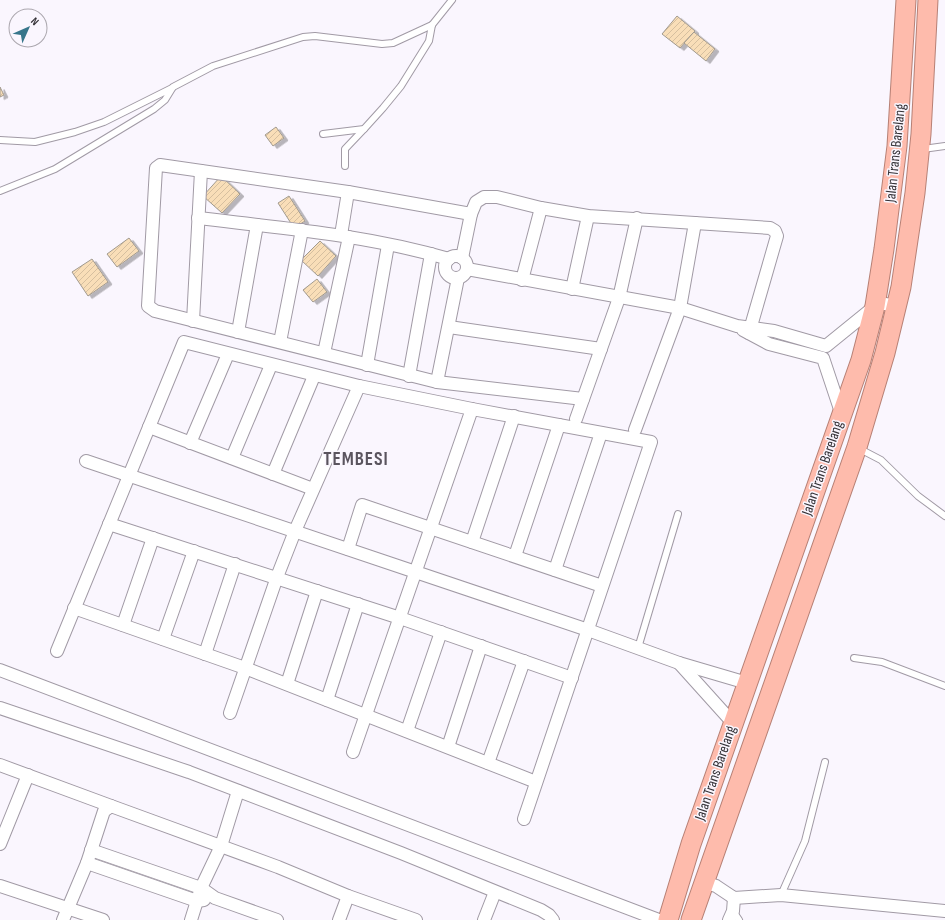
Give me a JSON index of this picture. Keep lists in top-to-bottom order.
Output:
{
  "streets": {
    "highway": ["Jalan Trans Barelang"]
  },
  "districts": ["TEMBESI"],
  "north": "top right"
}
